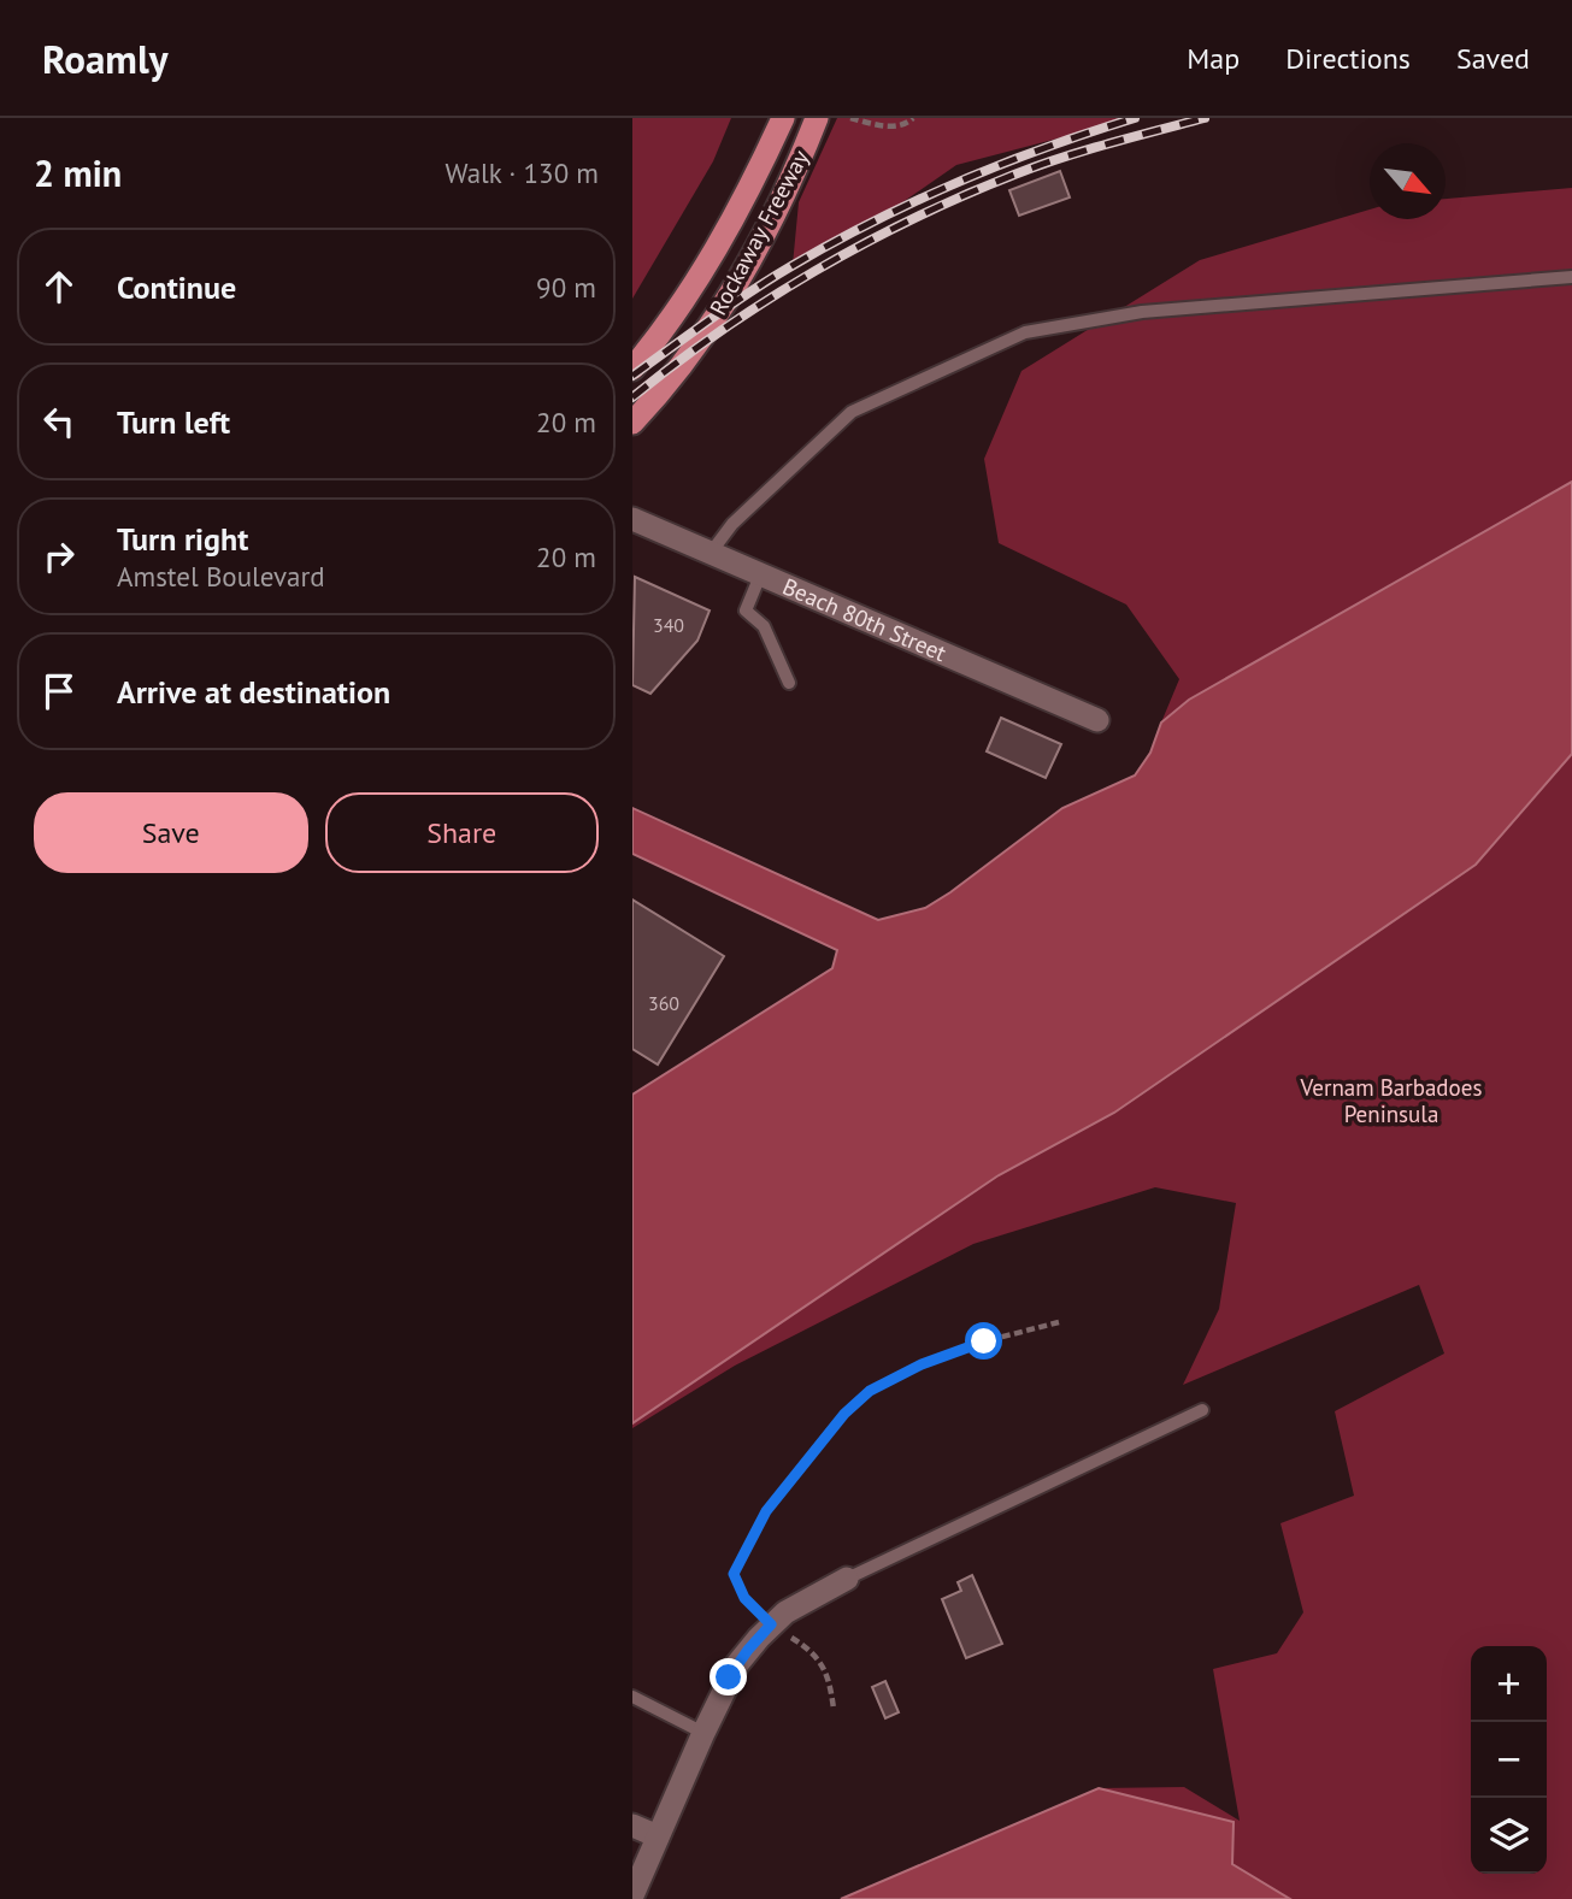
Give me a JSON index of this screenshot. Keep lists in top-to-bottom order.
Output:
{
  "streets": {
    "main road": ["Rockaway Freeway"],
    "street": ["Beach 80th Street"]
  },
  "parks": ["Vernam Barbadoes Peninsula"],
  "house_numbers": ["340", "360"],
  "north": "bottom right",
  "page": {
    "header": "Roamly",
    "nav": ["Map", "Directions", "Saved"],
    "heading": ["2 min", "Walk · 130 m"],
    "list": [
      ["Continue", "90 m"],
      ["Turn left", "20 m"],
      ["Turn right", "Amstel Boulevard", "20 m"],
      "Arrive at destination"
    ],
    "buttons": ["Save", "Share"],
    "map_buttons": ["+", "−"]
  }
}
